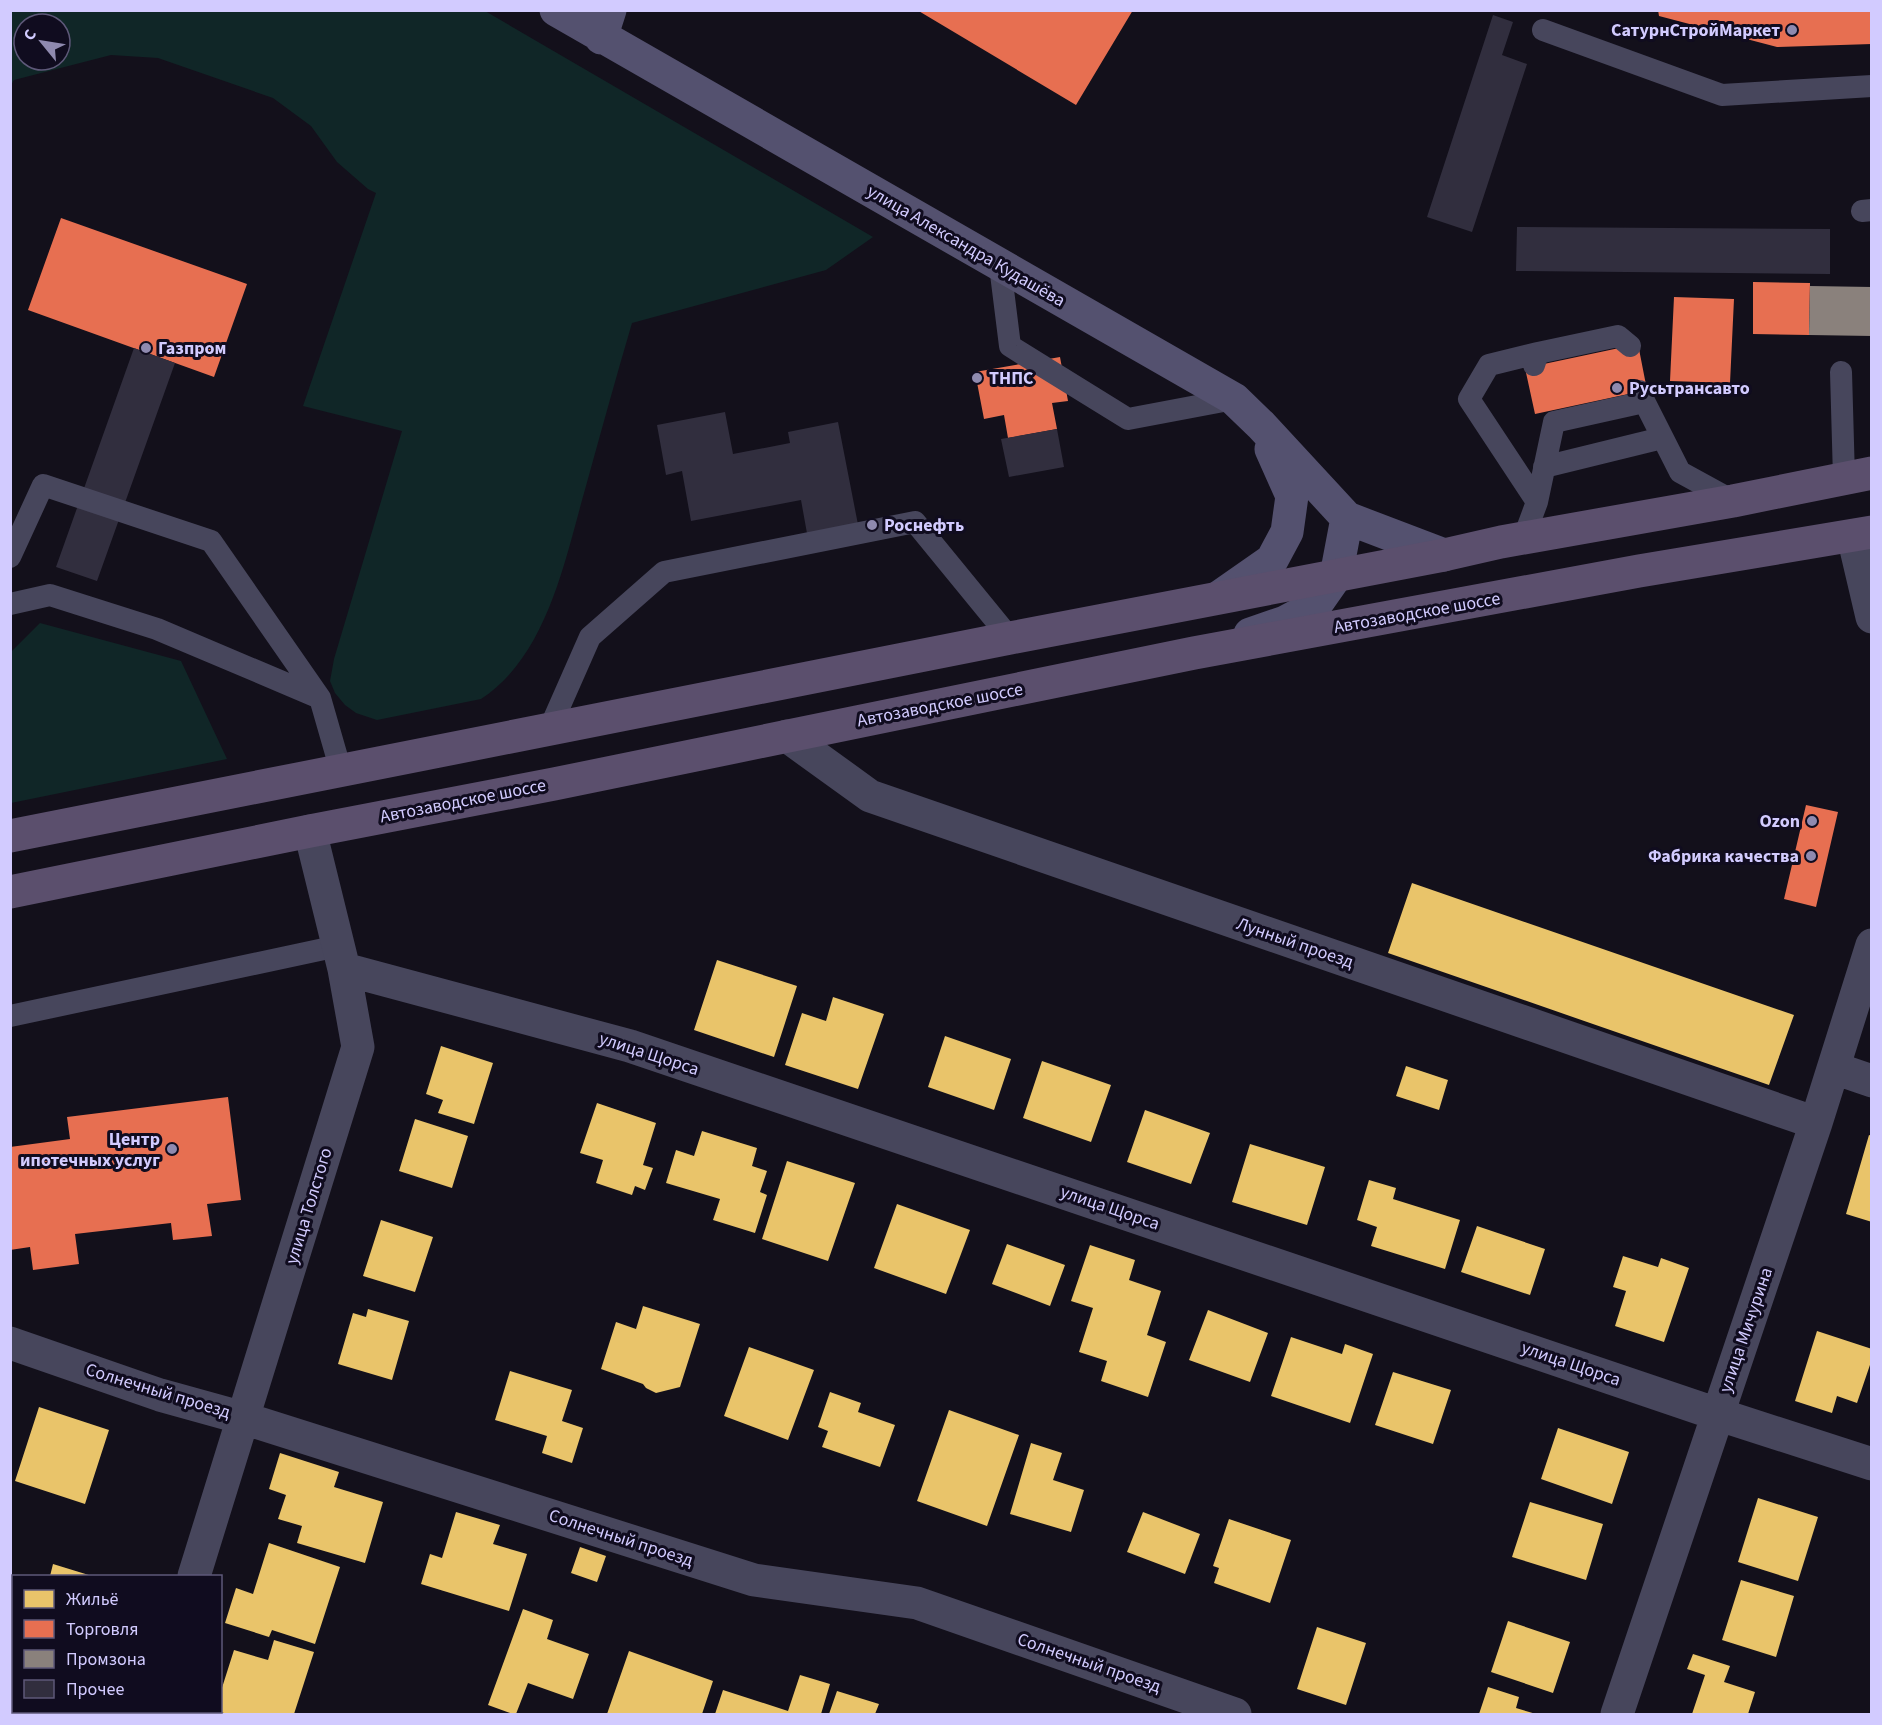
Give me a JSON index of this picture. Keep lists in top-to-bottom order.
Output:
{
  "streets": {
    "main road": ["улица Александра Кудашёва", "Автозаводское шоссе"],
    "street": [
      "Лунный проезд",
      "улица Щорса",
      "улица Толстого",
      "улица Мичурина",
      "Солнечный проезд"
    ]
  },
  "crossings": [
    ["Автозаводское шоссе", "Лунный проезд"],
    ["Автозаводское шоссе", "улица Толстого"],
    ["Лунный проезд", "улица Мичурина"],
    ["улица Щорса", "улица Толстого"],
    ["улица Щорса", "улица Мичурина"],
    ["улица Толстого", "Солнечный проезд"]
  ],
  "places": [
    "СатурнСтройМаркет",
    "Газпром",
    "ТНПС",
    "Русьтрансавто",
    "Роснефть",
    "Ozon",
    "Фабрика качества",
    "Центр ипотечных услуг"
  ],
  "legend": [
    "Жильё",
    "Торговля",
    "Промзона",
    "Прочее"
  ],
  "north": "top left"
}
